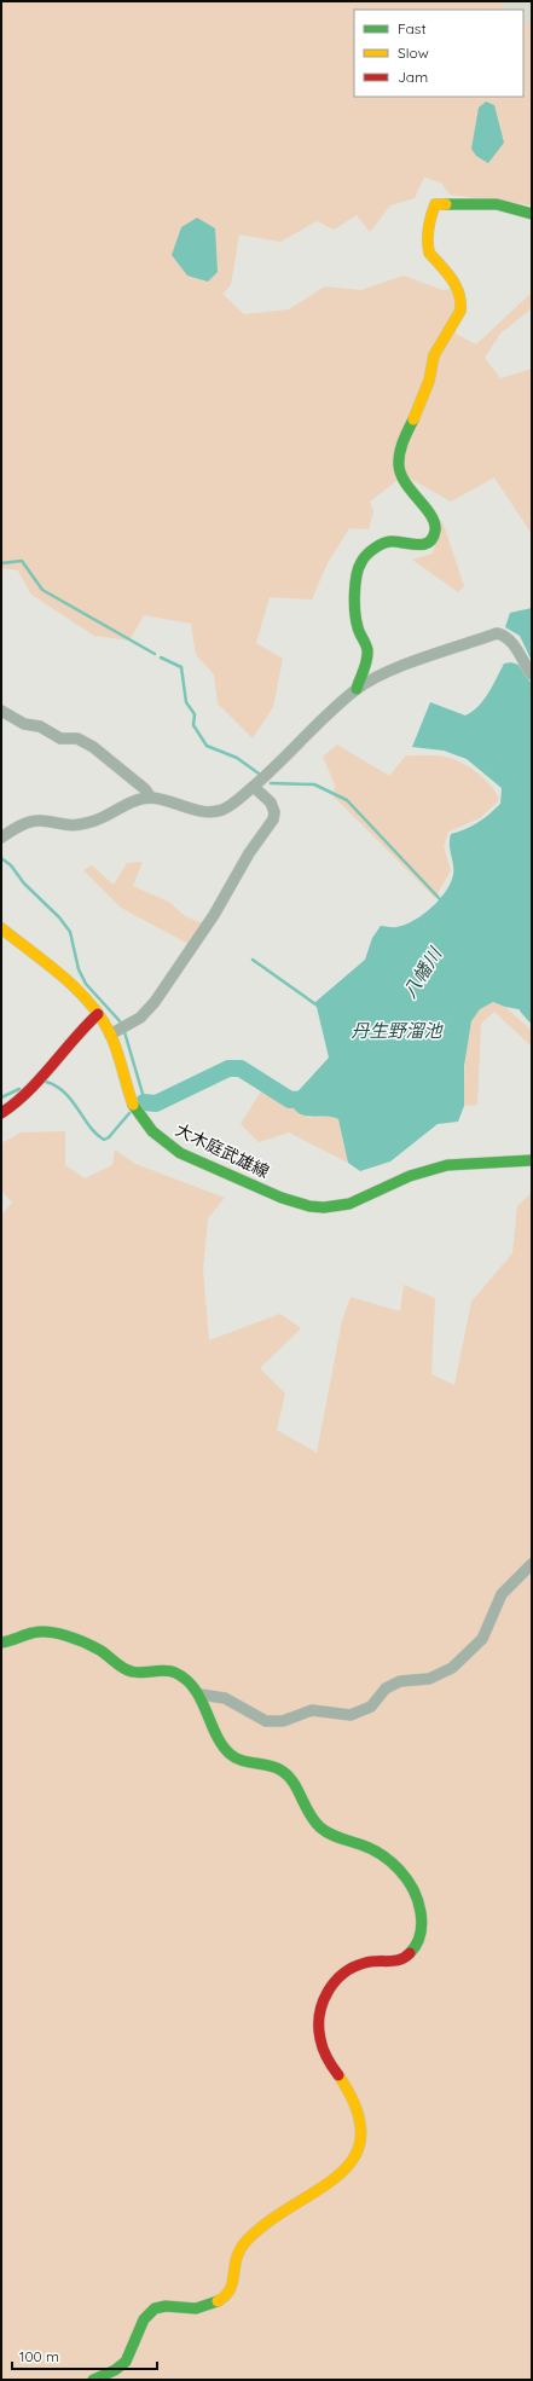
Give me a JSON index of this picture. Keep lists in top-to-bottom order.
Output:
{
  "streets": {
    "street": ["大木庭武雄線"]
  },
  "water": ["八幡川", "丹生野溜池"],
  "legend": ["Fast", "Slow", "Jam"],
  "scale_bar": "100 m"
}
